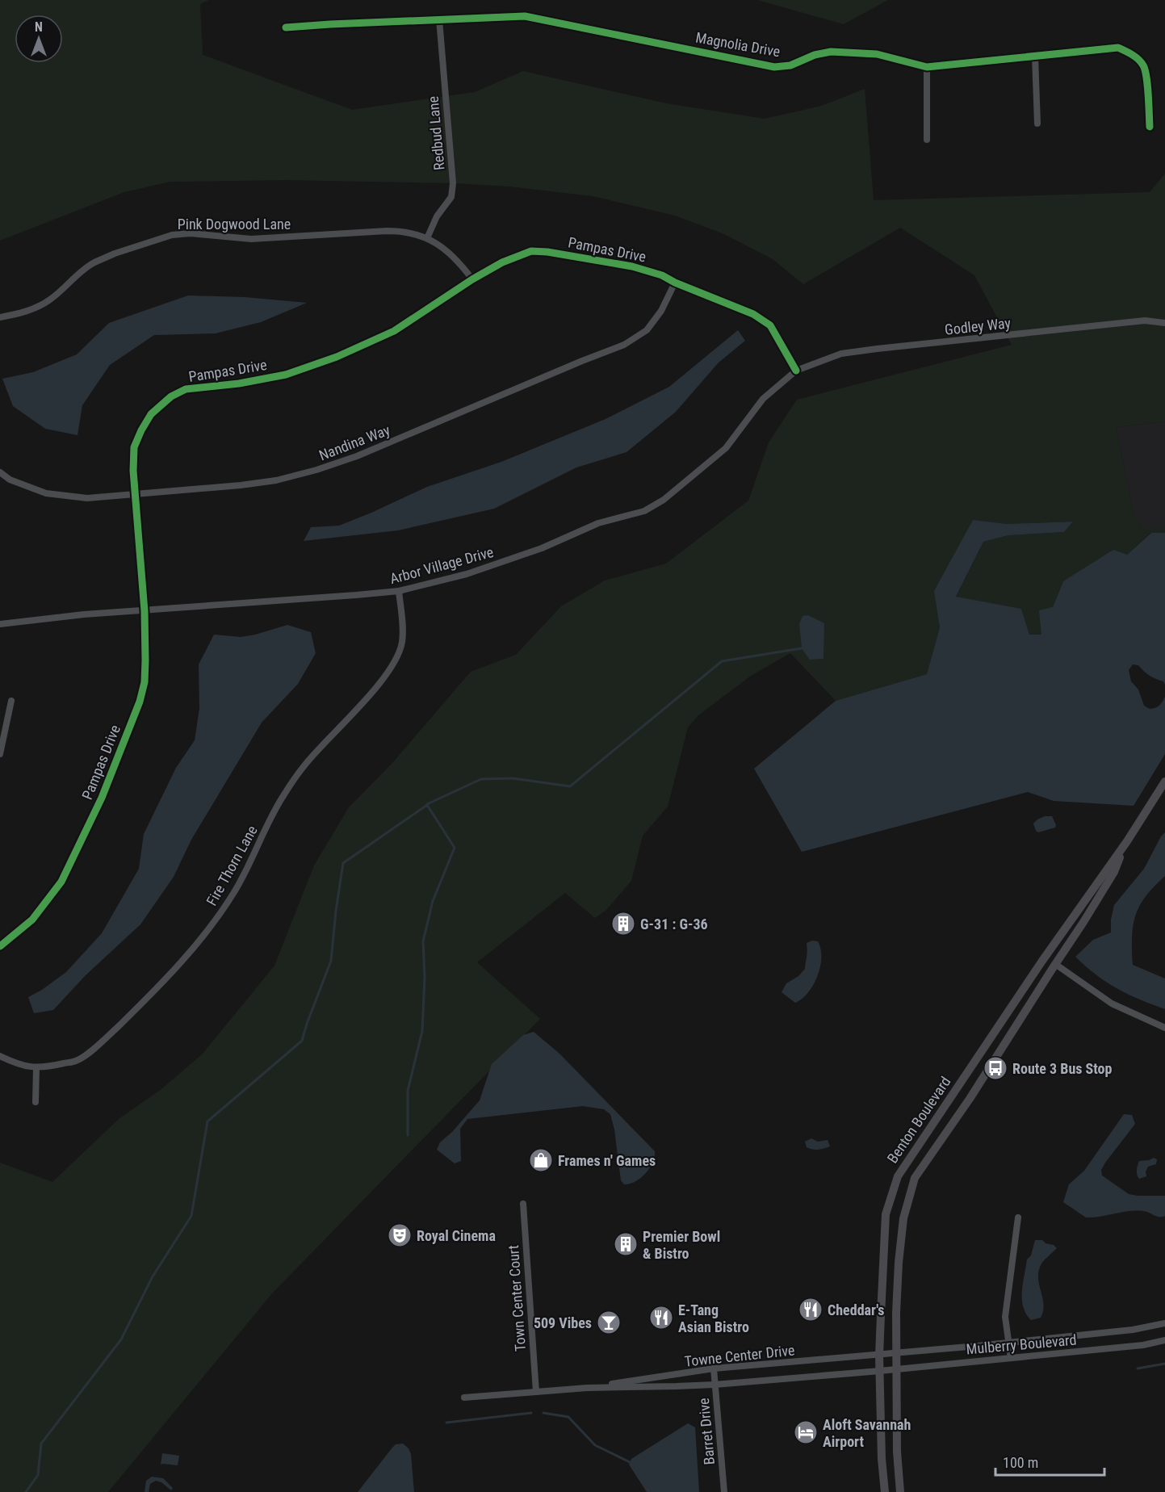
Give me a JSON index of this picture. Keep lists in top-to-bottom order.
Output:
{
  "streets": {
    "street": [
      "Magnolia Drive",
      "Redbud Lane",
      "Pink Dogwood Lane",
      "Pampas Drive",
      "Godley Way",
      "Nandina Way",
      "Arbor Village Drive",
      "Fire Thorn Lane",
      "Benton Boulevard",
      "Town Center Court",
      "Mulberry Boulevard",
      "Towne Center Drive",
      "Barret Drive"
    ]
  },
  "crossings": [
    ["Magnolia Drive", "Redbud Lane"],
    ["Redbud Lane", "Pink Dogwood Lane"],
    ["Pink Dogwood Lane", "Pampas Drive"],
    ["Pampas Drive", "Godley Way"],
    ["Pampas Drive", "Nandina Way"],
    ["Pampas Drive", "Arbor Village Drive"],
    ["Godley Way", "Arbor Village Drive"],
    ["Arbor Village Drive", "Fire Thorn Lane"],
    ["Benton Boulevard", "Mulberry Boulevard"],
    ["Benton Boulevard", "Towne Center Drive"],
    ["Town Center Court", "Towne Center Drive"],
    ["Mulberry Boulevard", "Towne Center Drive"],
    ["Towne Center Drive", "Barret Drive"]
  ],
  "places": {
    "building": ["G-31 : G-36", "Premier Bowl & Bistro"],
    "bus stop": ["Route 3 Bus Stop"],
    "shop": ["Frames n' Games"],
    "theatre": ["Royal Cinema"],
    "restaurant": ["Cheddar's", "E-Tang Asian Bistro"],
    "bar": ["509 Vibes"],
    "hotel": ["Aloft Savannah Airport"]
  },
  "scale_bar": "100 m",
  "north": "top"
}
